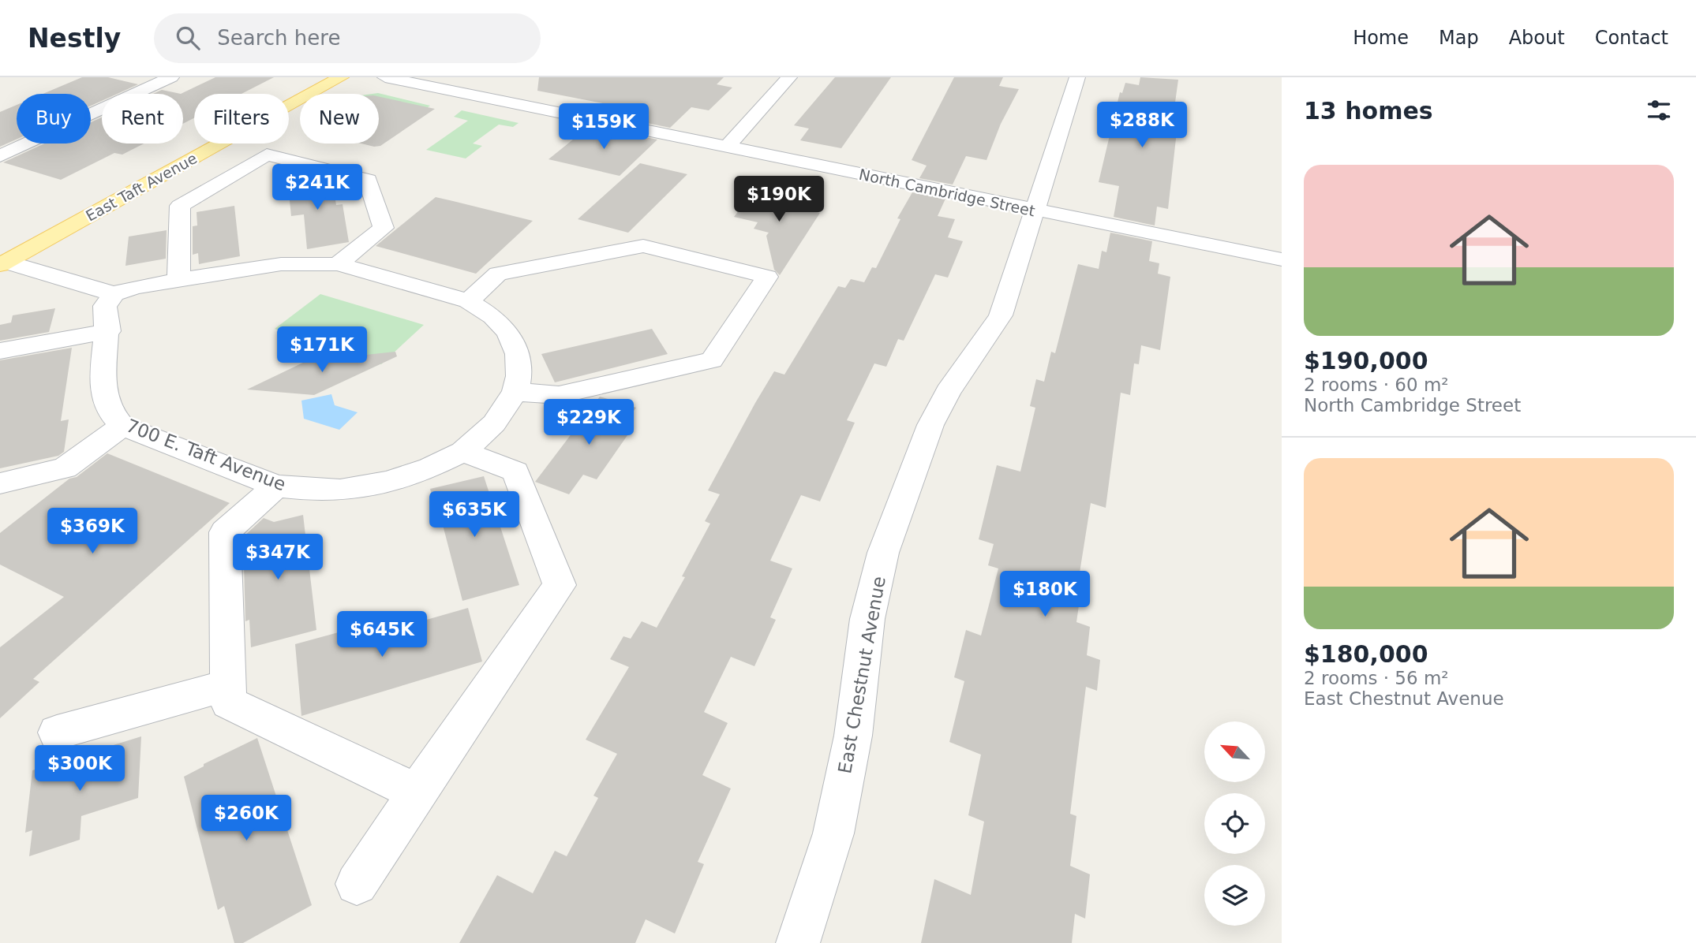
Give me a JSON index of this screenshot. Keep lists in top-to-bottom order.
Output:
{
  "streets": {
    "main road": ["East Taft Avenue"],
    "street": ["North Cambridge Street", "700 E. Taft Avenue", "East Chestnut Avenue"]
  },
  "crossings": [
    ["North Cambridge Street", "East Chestnut Avenue"]
  ],
  "north": "top left",
  "page": {
    "header": "Nestly",
    "search": "Search here",
    "nav": [
      "Home",
      "Map",
      "About",
      "Contact"
    ],
    "heading": "13 homes",
    "chip": [
      "Buy",
      "Rent",
      "Filters",
      "New"
    ],
    "price": [
      "$288K",
      "$159K",
      "$241K",
      "$190K",
      "$171K",
      "$229K",
      "$635K",
      "$369K",
      "$347K",
      "$180K",
      "$645K",
      "$300K",
      "$260K"
    ],
    "list": [
      {
        "name": "$190,000",
        "note": "2 rooms · 60 m² · North Cambridge Street"
      },
      {
        "name": "$180,000",
        "note": "2 rooms · 56 m² · East Chestnut Avenue"
      }
    ]
  }
}
